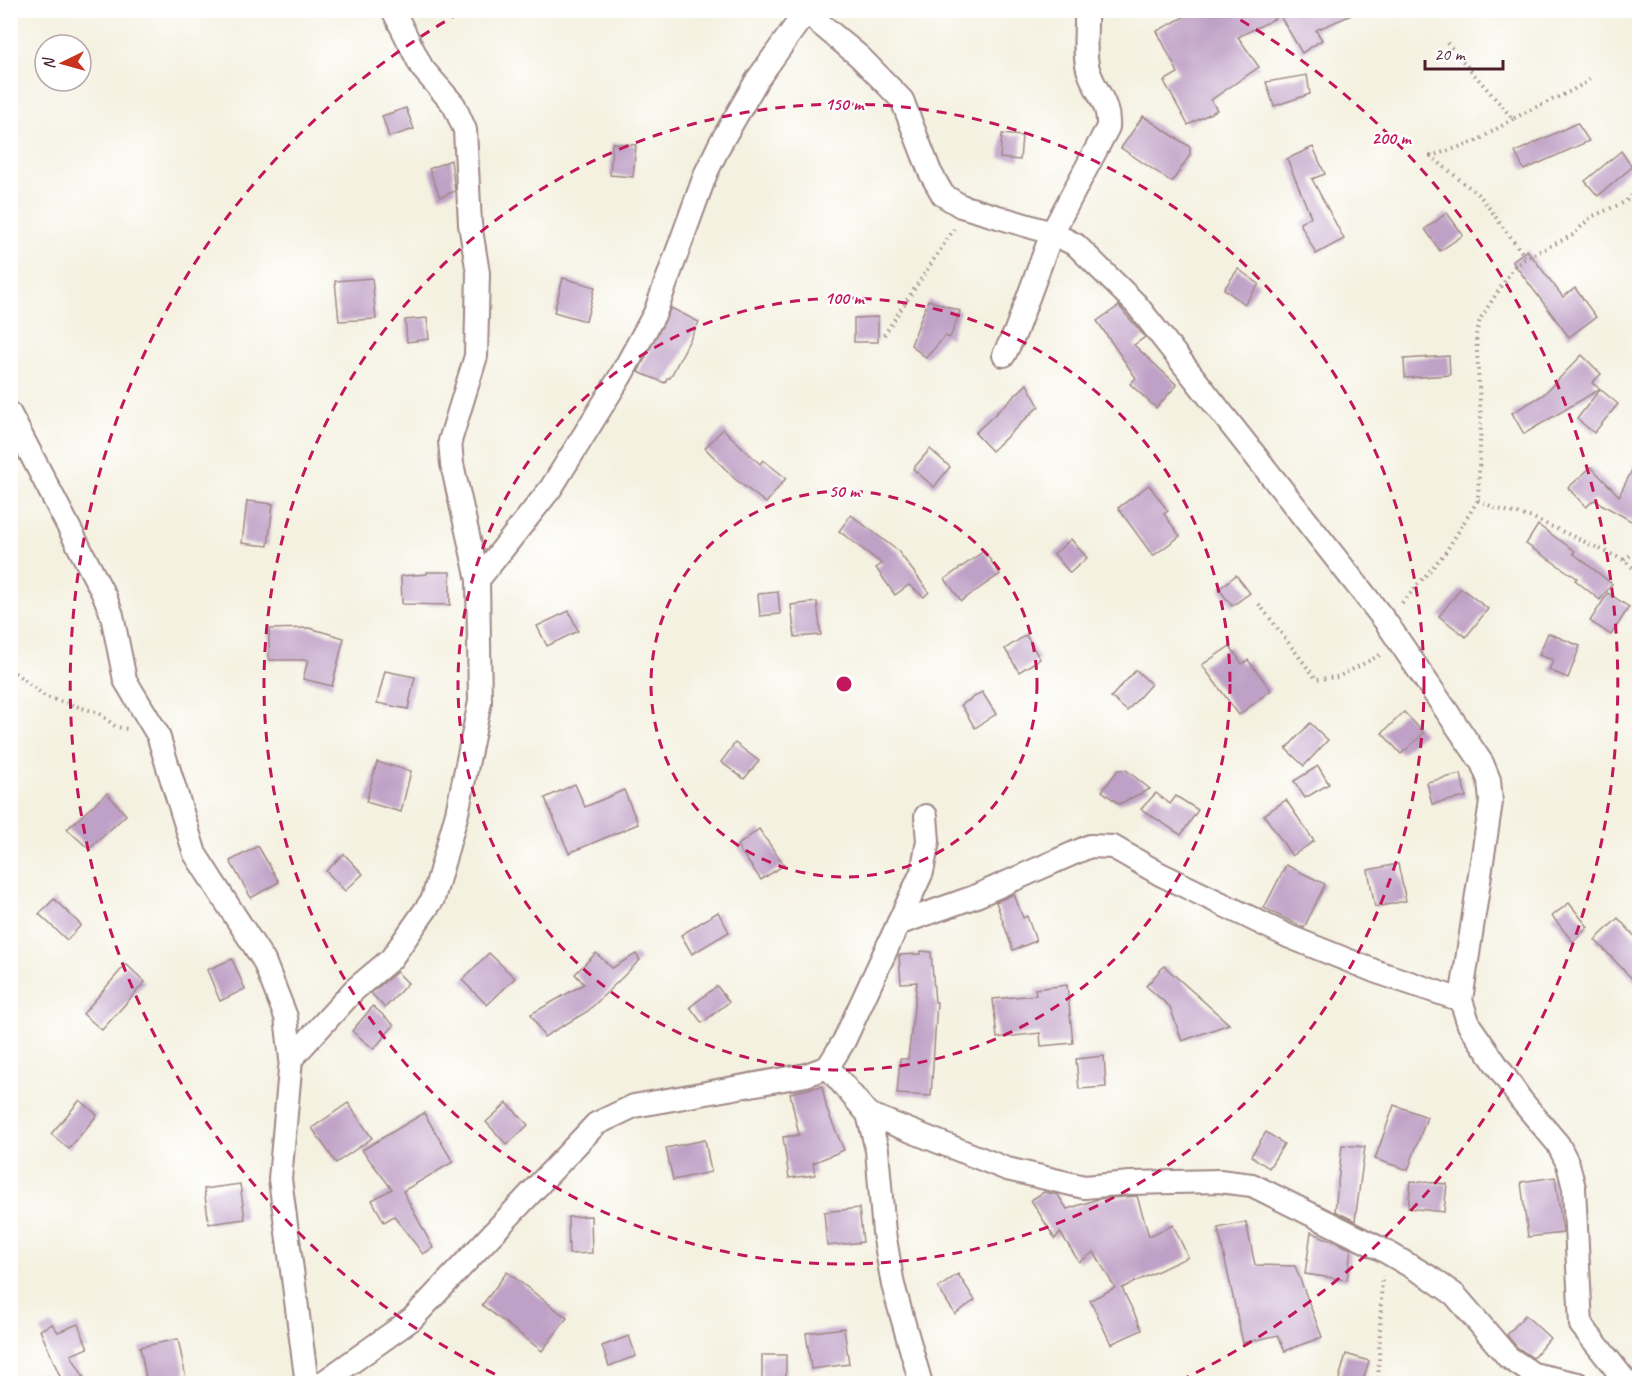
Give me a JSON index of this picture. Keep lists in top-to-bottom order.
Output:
{
  "scale_bar": "20 m",
  "north": "left",
  "rings": [
    "150 m",
    "200 m",
    "100 m",
    "50 m"
  ]
}
